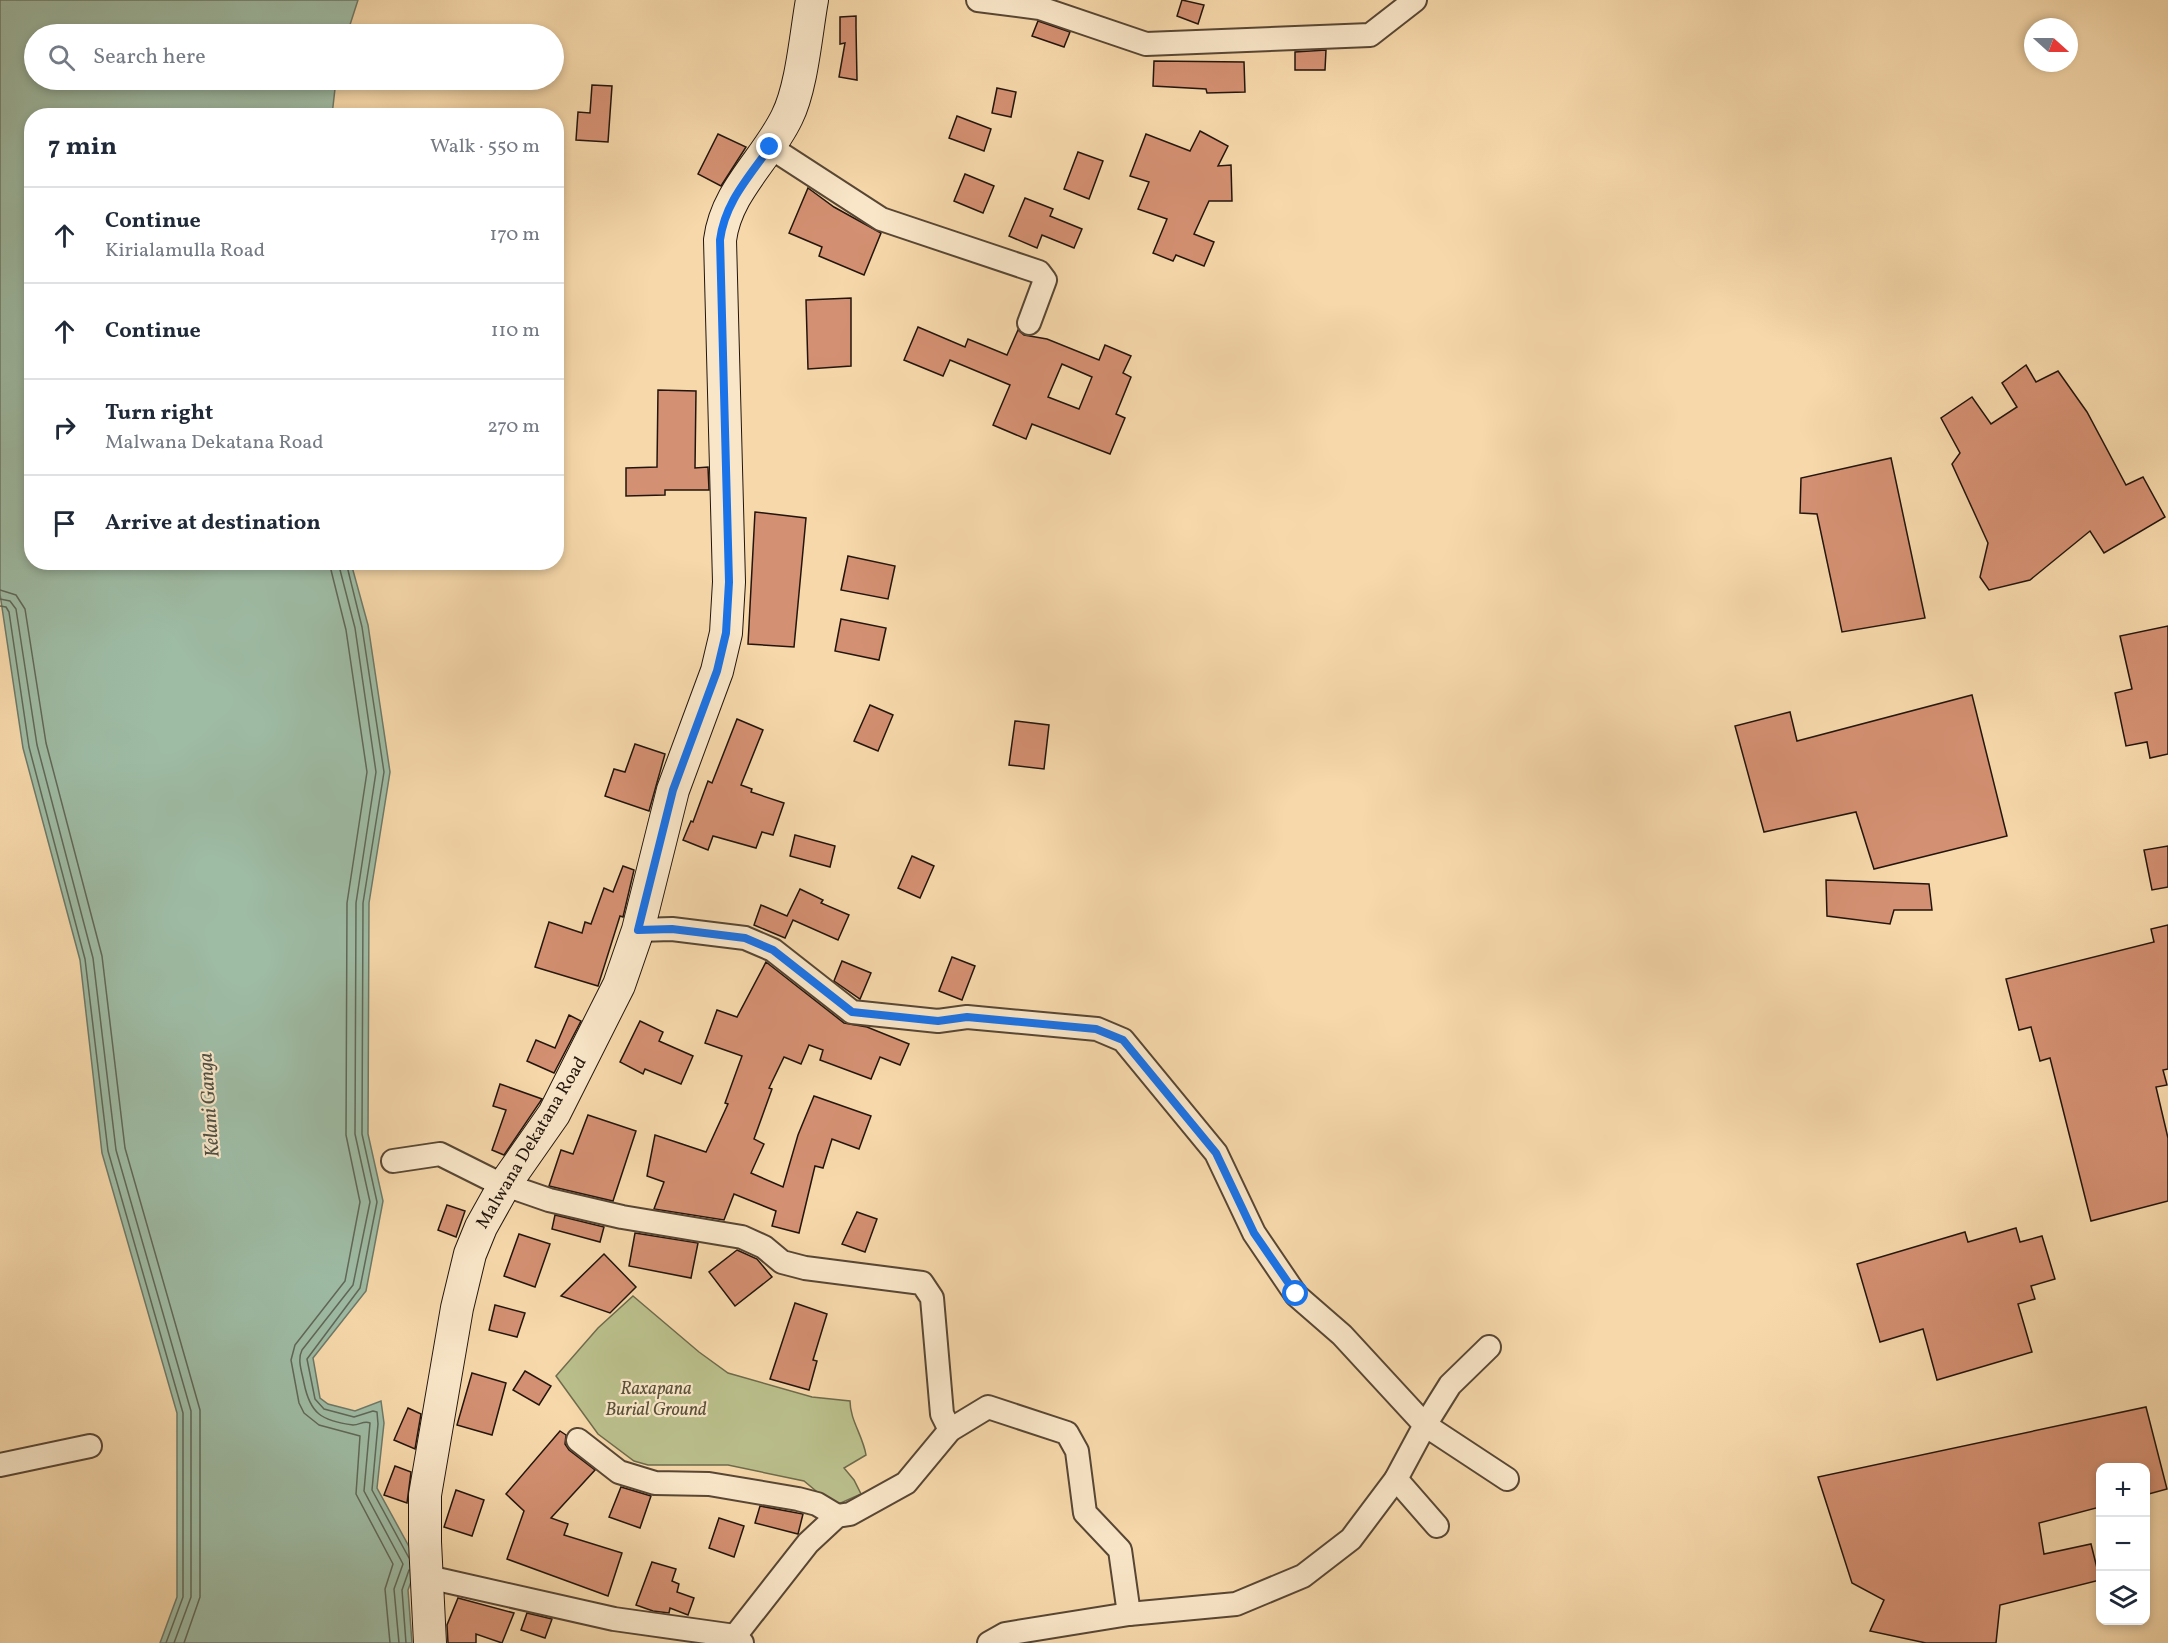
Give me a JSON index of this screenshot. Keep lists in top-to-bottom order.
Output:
{
  "streets": {
    "main road": ["Malwana Dekatana Road"]
  },
  "water": ["Kelani Ganga"],
  "parks": ["Raxapana Burial Ground"],
  "north": "right",
  "page": {
    "search": "Search here",
    "heading": ["7 min", "Walk · 550 m"],
    "list": [
      ["Continue", "Kirialamulla Road", "170 m"],
      ["Continue", "110 m"],
      ["Turn right", "Malwana Dekatana Road", "270 m"],
      "Arrive at destination"
    ],
    "map_buttons": ["+", "−"]
  }
}
